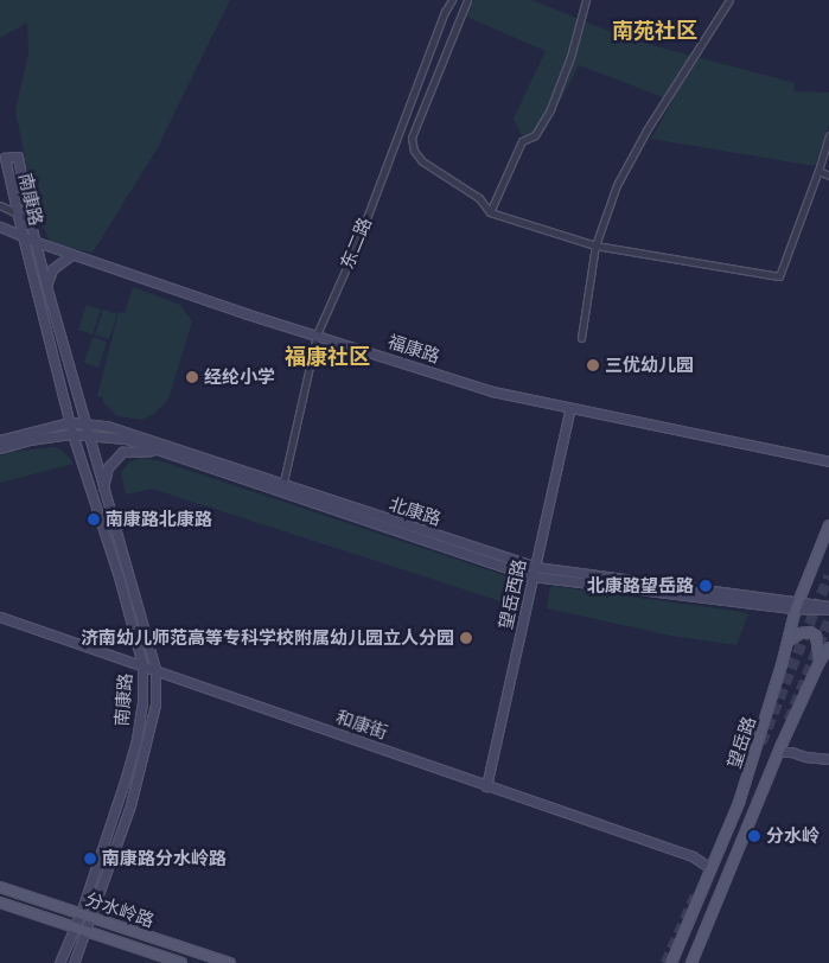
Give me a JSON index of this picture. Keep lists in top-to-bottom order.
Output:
{
  "streets": {
    "main road": ["望岳路", "分水岭路"],
    "street": [
      "南康路",
      "东二路",
      "福康路",
      "北康路",
      "望岳西路",
      "和康街"
    ]
  },
  "crossings": [
    ["南康路", "福康路"],
    ["南康路", "北康路"],
    ["南康路", "和康街"],
    ["南康路", "分水岭路"],
    ["东二路", "福康路"],
    ["东二路", "北康路"],
    ["福康路", "望岳西路"],
    ["北康路", "望岳西路"],
    ["北康路", "望岳路"],
    ["望岳西路", "和康街"],
    ["和康街", "望岳路"]
  ],
  "districts": ["南苑社区", "福康社区"],
  "places": [
    "三优幼儿园",
    "经纶小学",
    "南康路北康路",
    "北康路望岳路",
    "济南幼儿师范高等专科学校附属幼儿园立人分园",
    "分水岭",
    "南康路分水岭路"
  ]
}
